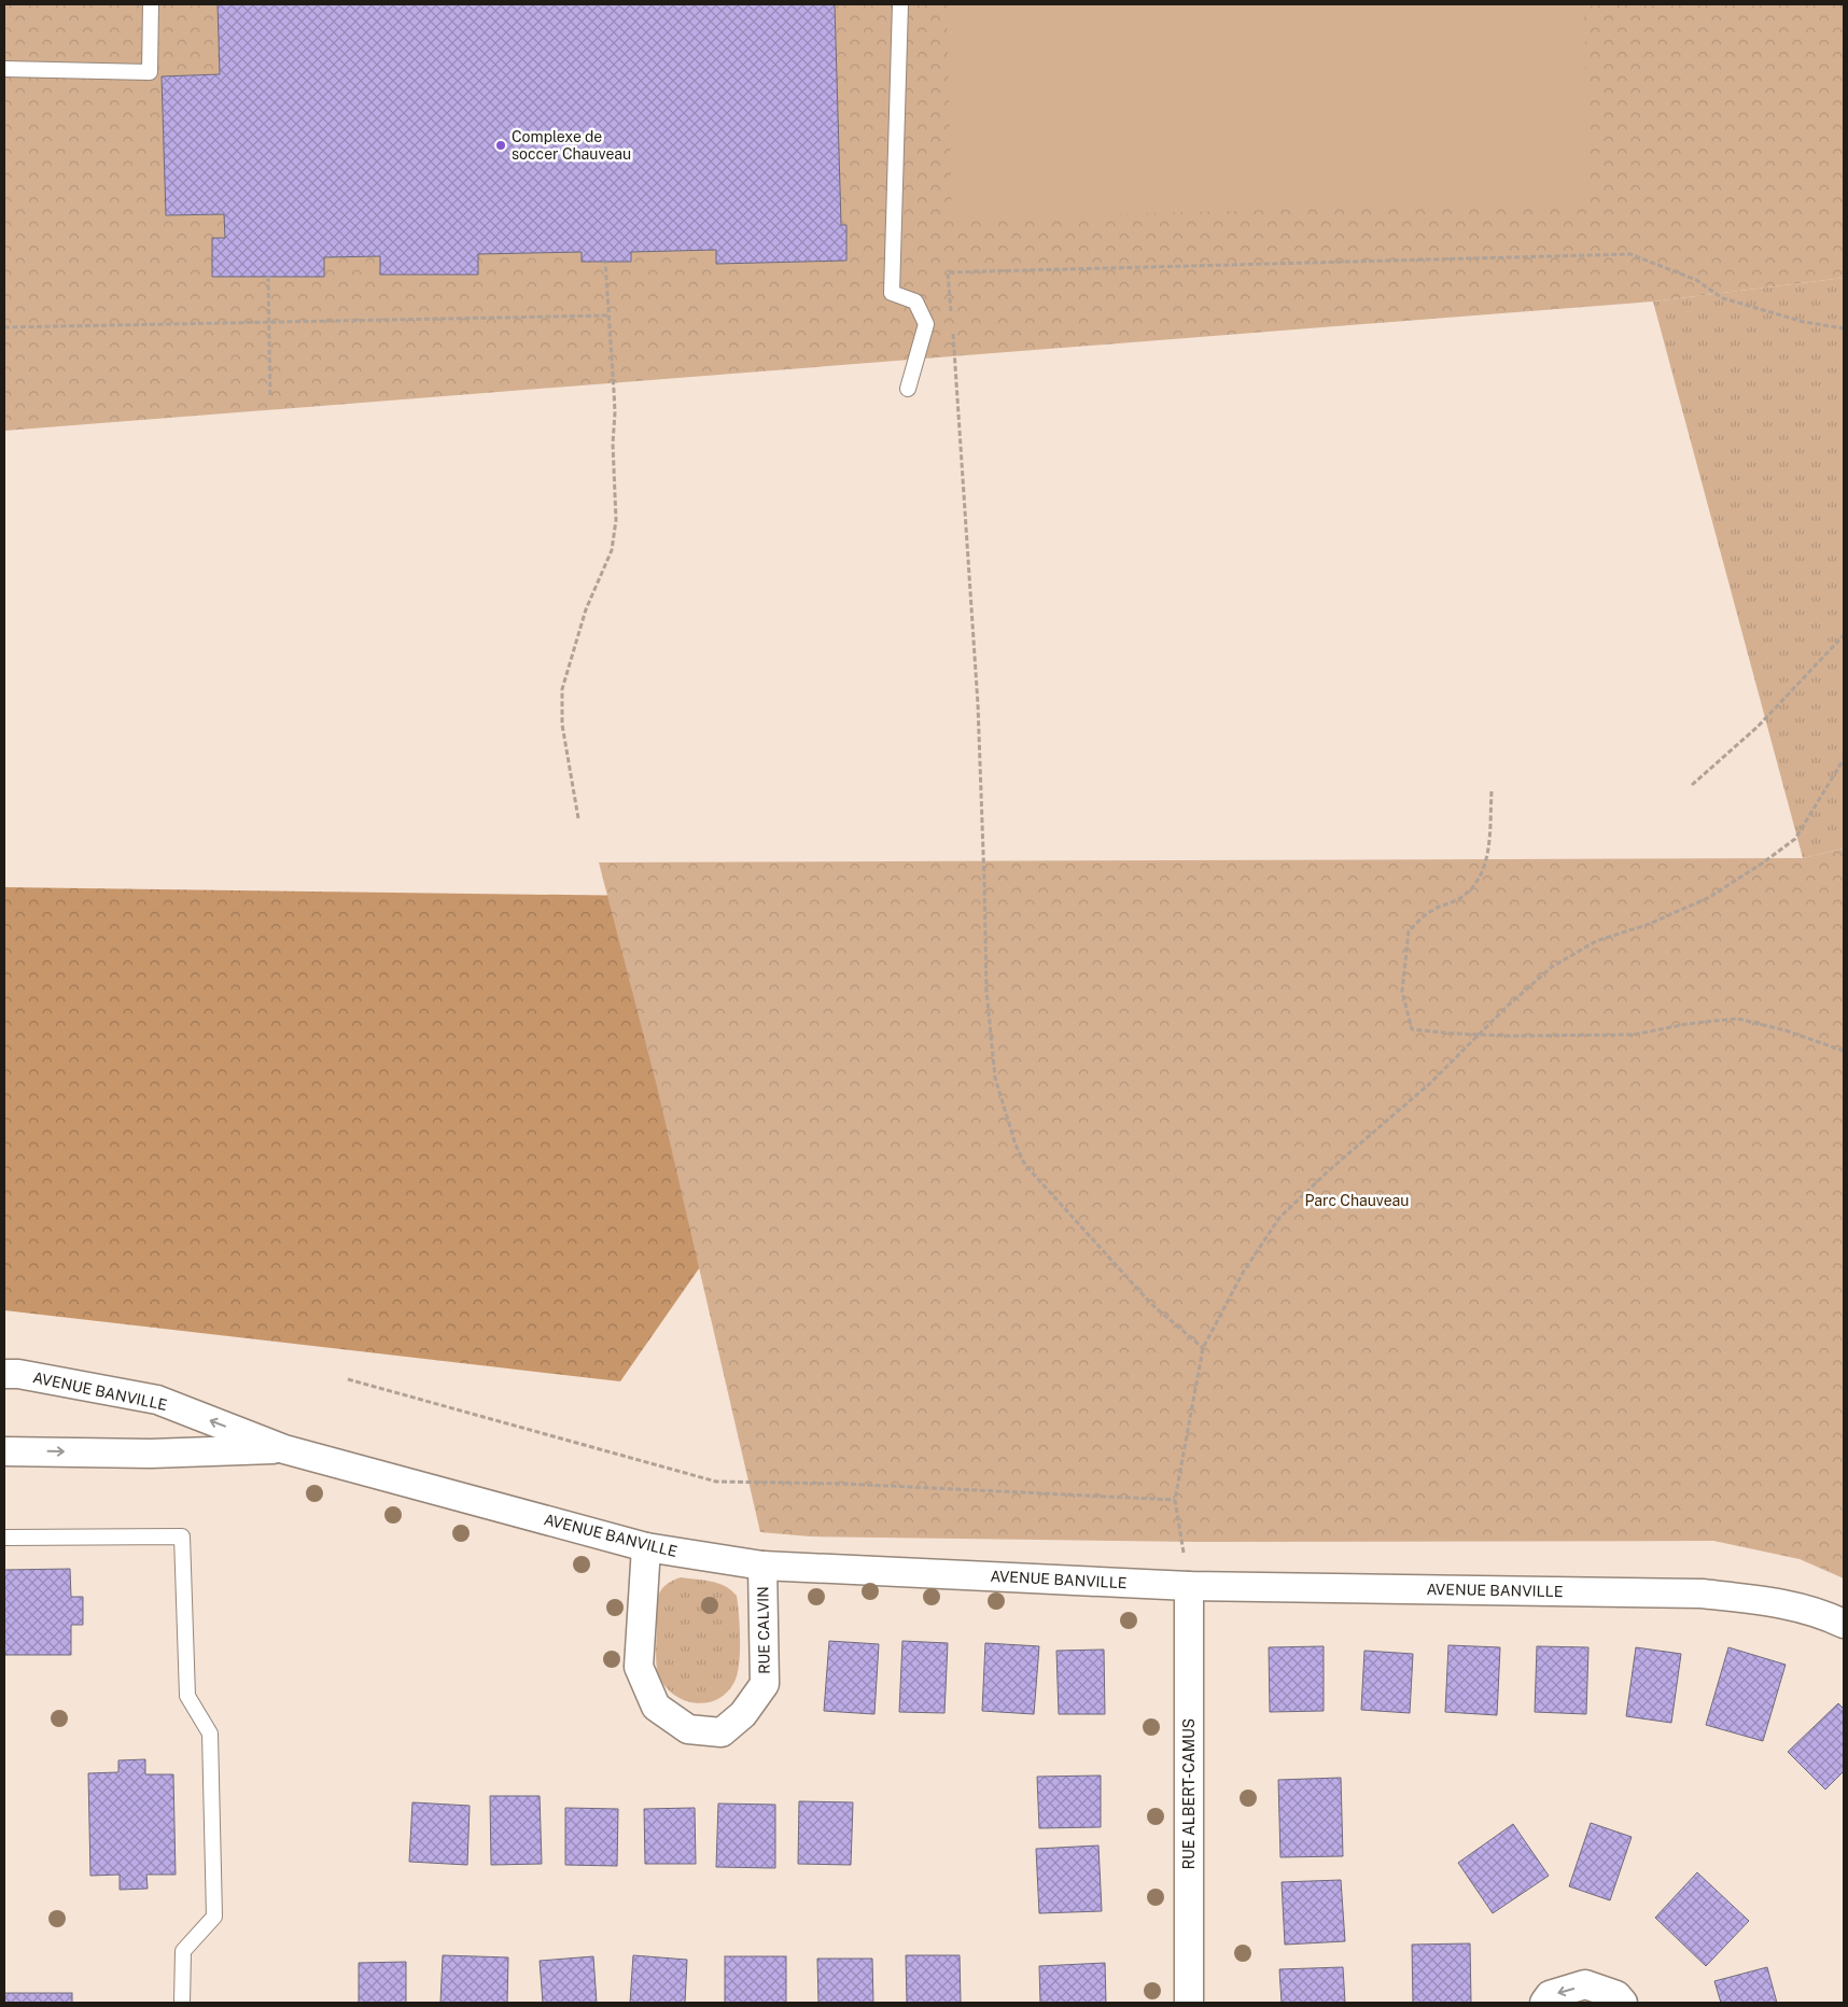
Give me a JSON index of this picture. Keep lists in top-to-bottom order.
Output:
{
  "streets": {
    "street": ["AVENUE BANVILLE", "RUE CALVIN", "RUE ALBERT-CAMUS"]
  },
  "crossings": [
    ["AVENUE BANVILLE", "RUE CALVIN"],
    ["AVENUE BANVILLE", "RUE ALBERT-CAMUS"]
  ],
  "parks": ["Parc Chauveau"],
  "places": ["Complexe de soccer Chauveau"]
}
